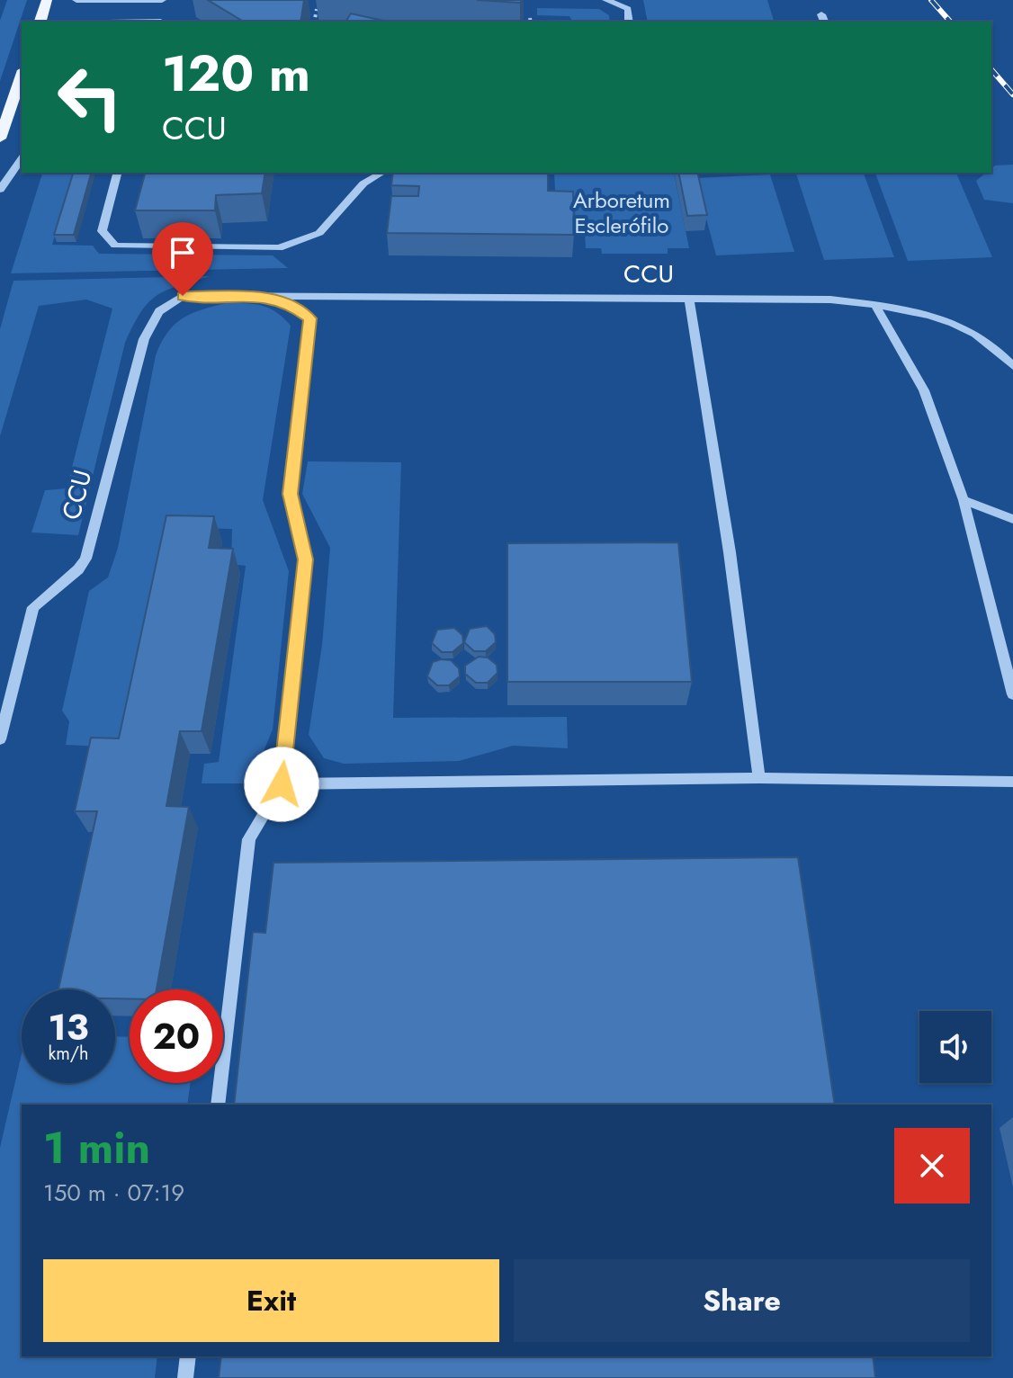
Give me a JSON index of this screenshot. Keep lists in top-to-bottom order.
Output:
{
  "streets": {
    "lane": ["CCU"]
  },
  "parks": ["Arboretum Esclerófilo"],
  "page": {
    "turn": ["120 m", "CCU"],
    "speed": "13 km/h",
    "limit": "20",
    "heading": ["1 min", "150 m · 07:19"],
    "buttons": ["Exit", "Share"]
  }
}
